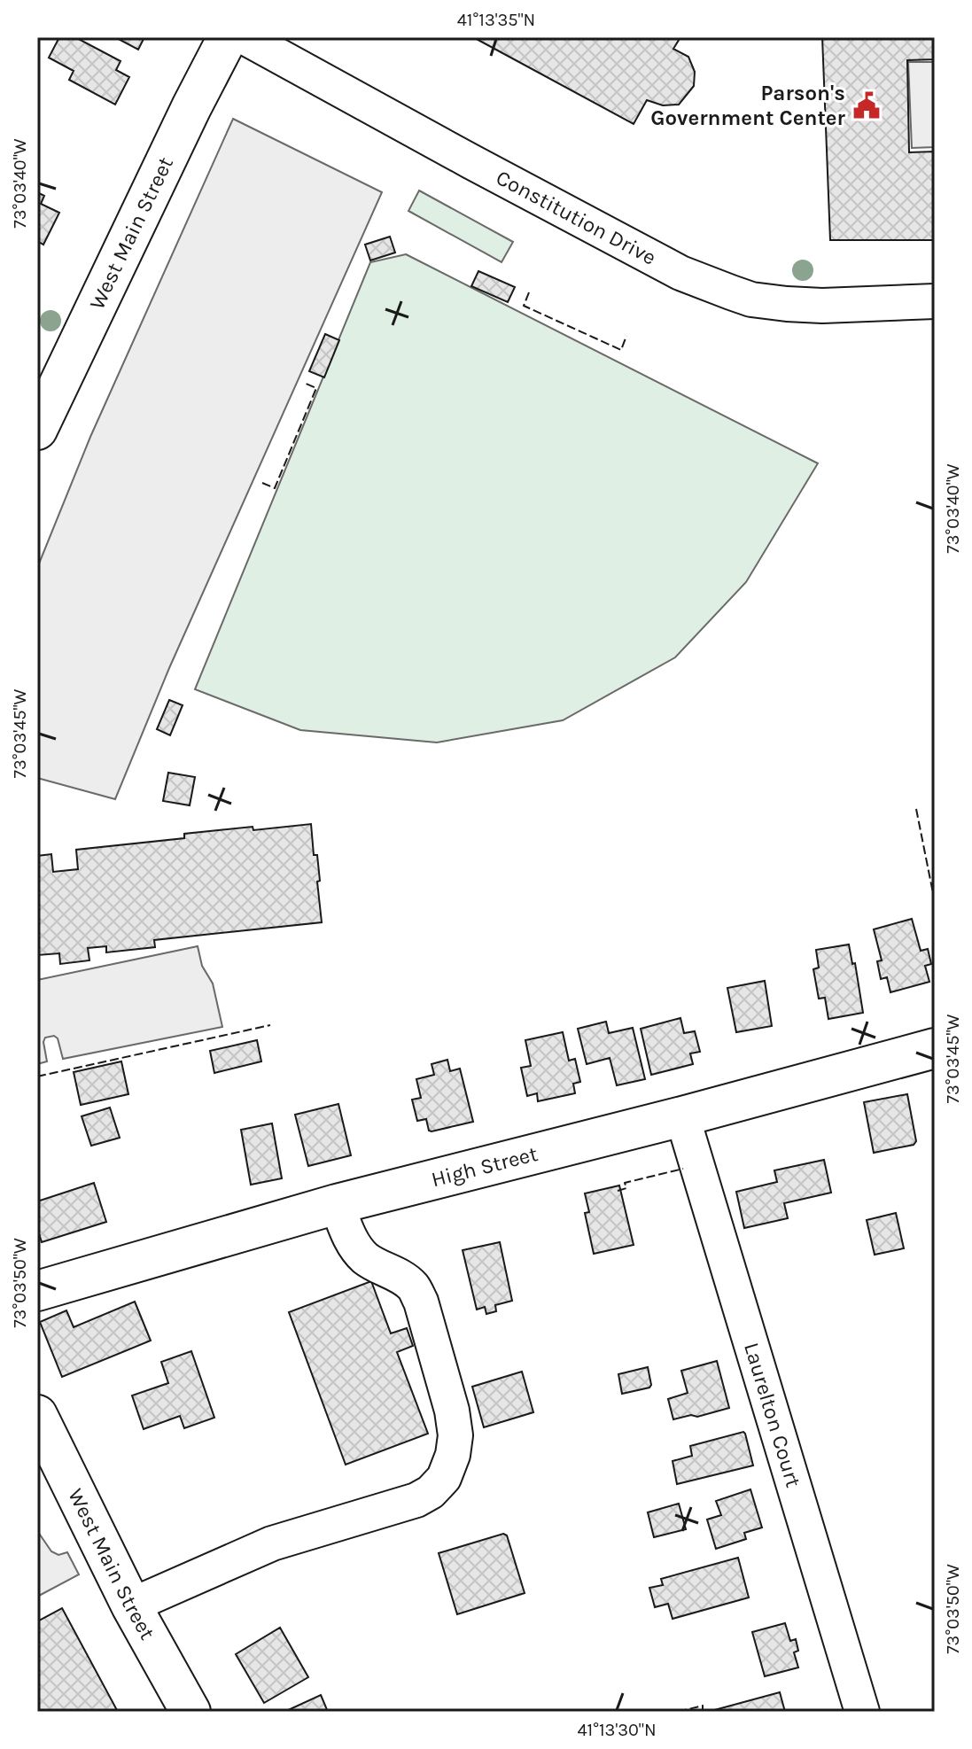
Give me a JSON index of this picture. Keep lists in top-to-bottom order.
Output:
{
  "streets": {
    "main road": ["West Main Street", "High Street"],
    "street": ["Constitution Drive", "Laurelton Court"]
  },
  "crossings": [
    ["High Street", "Laurelton Court"]
  ],
  "places": {
    "public building": ["Parson's Government Center"]
  },
  "coordinates": [
    "41°13'35\"N",
    "73°03'40\"W",
    "73°03'45\"W",
    "73°03'50\"W",
    "41°13'30\"N"
  ]
}
